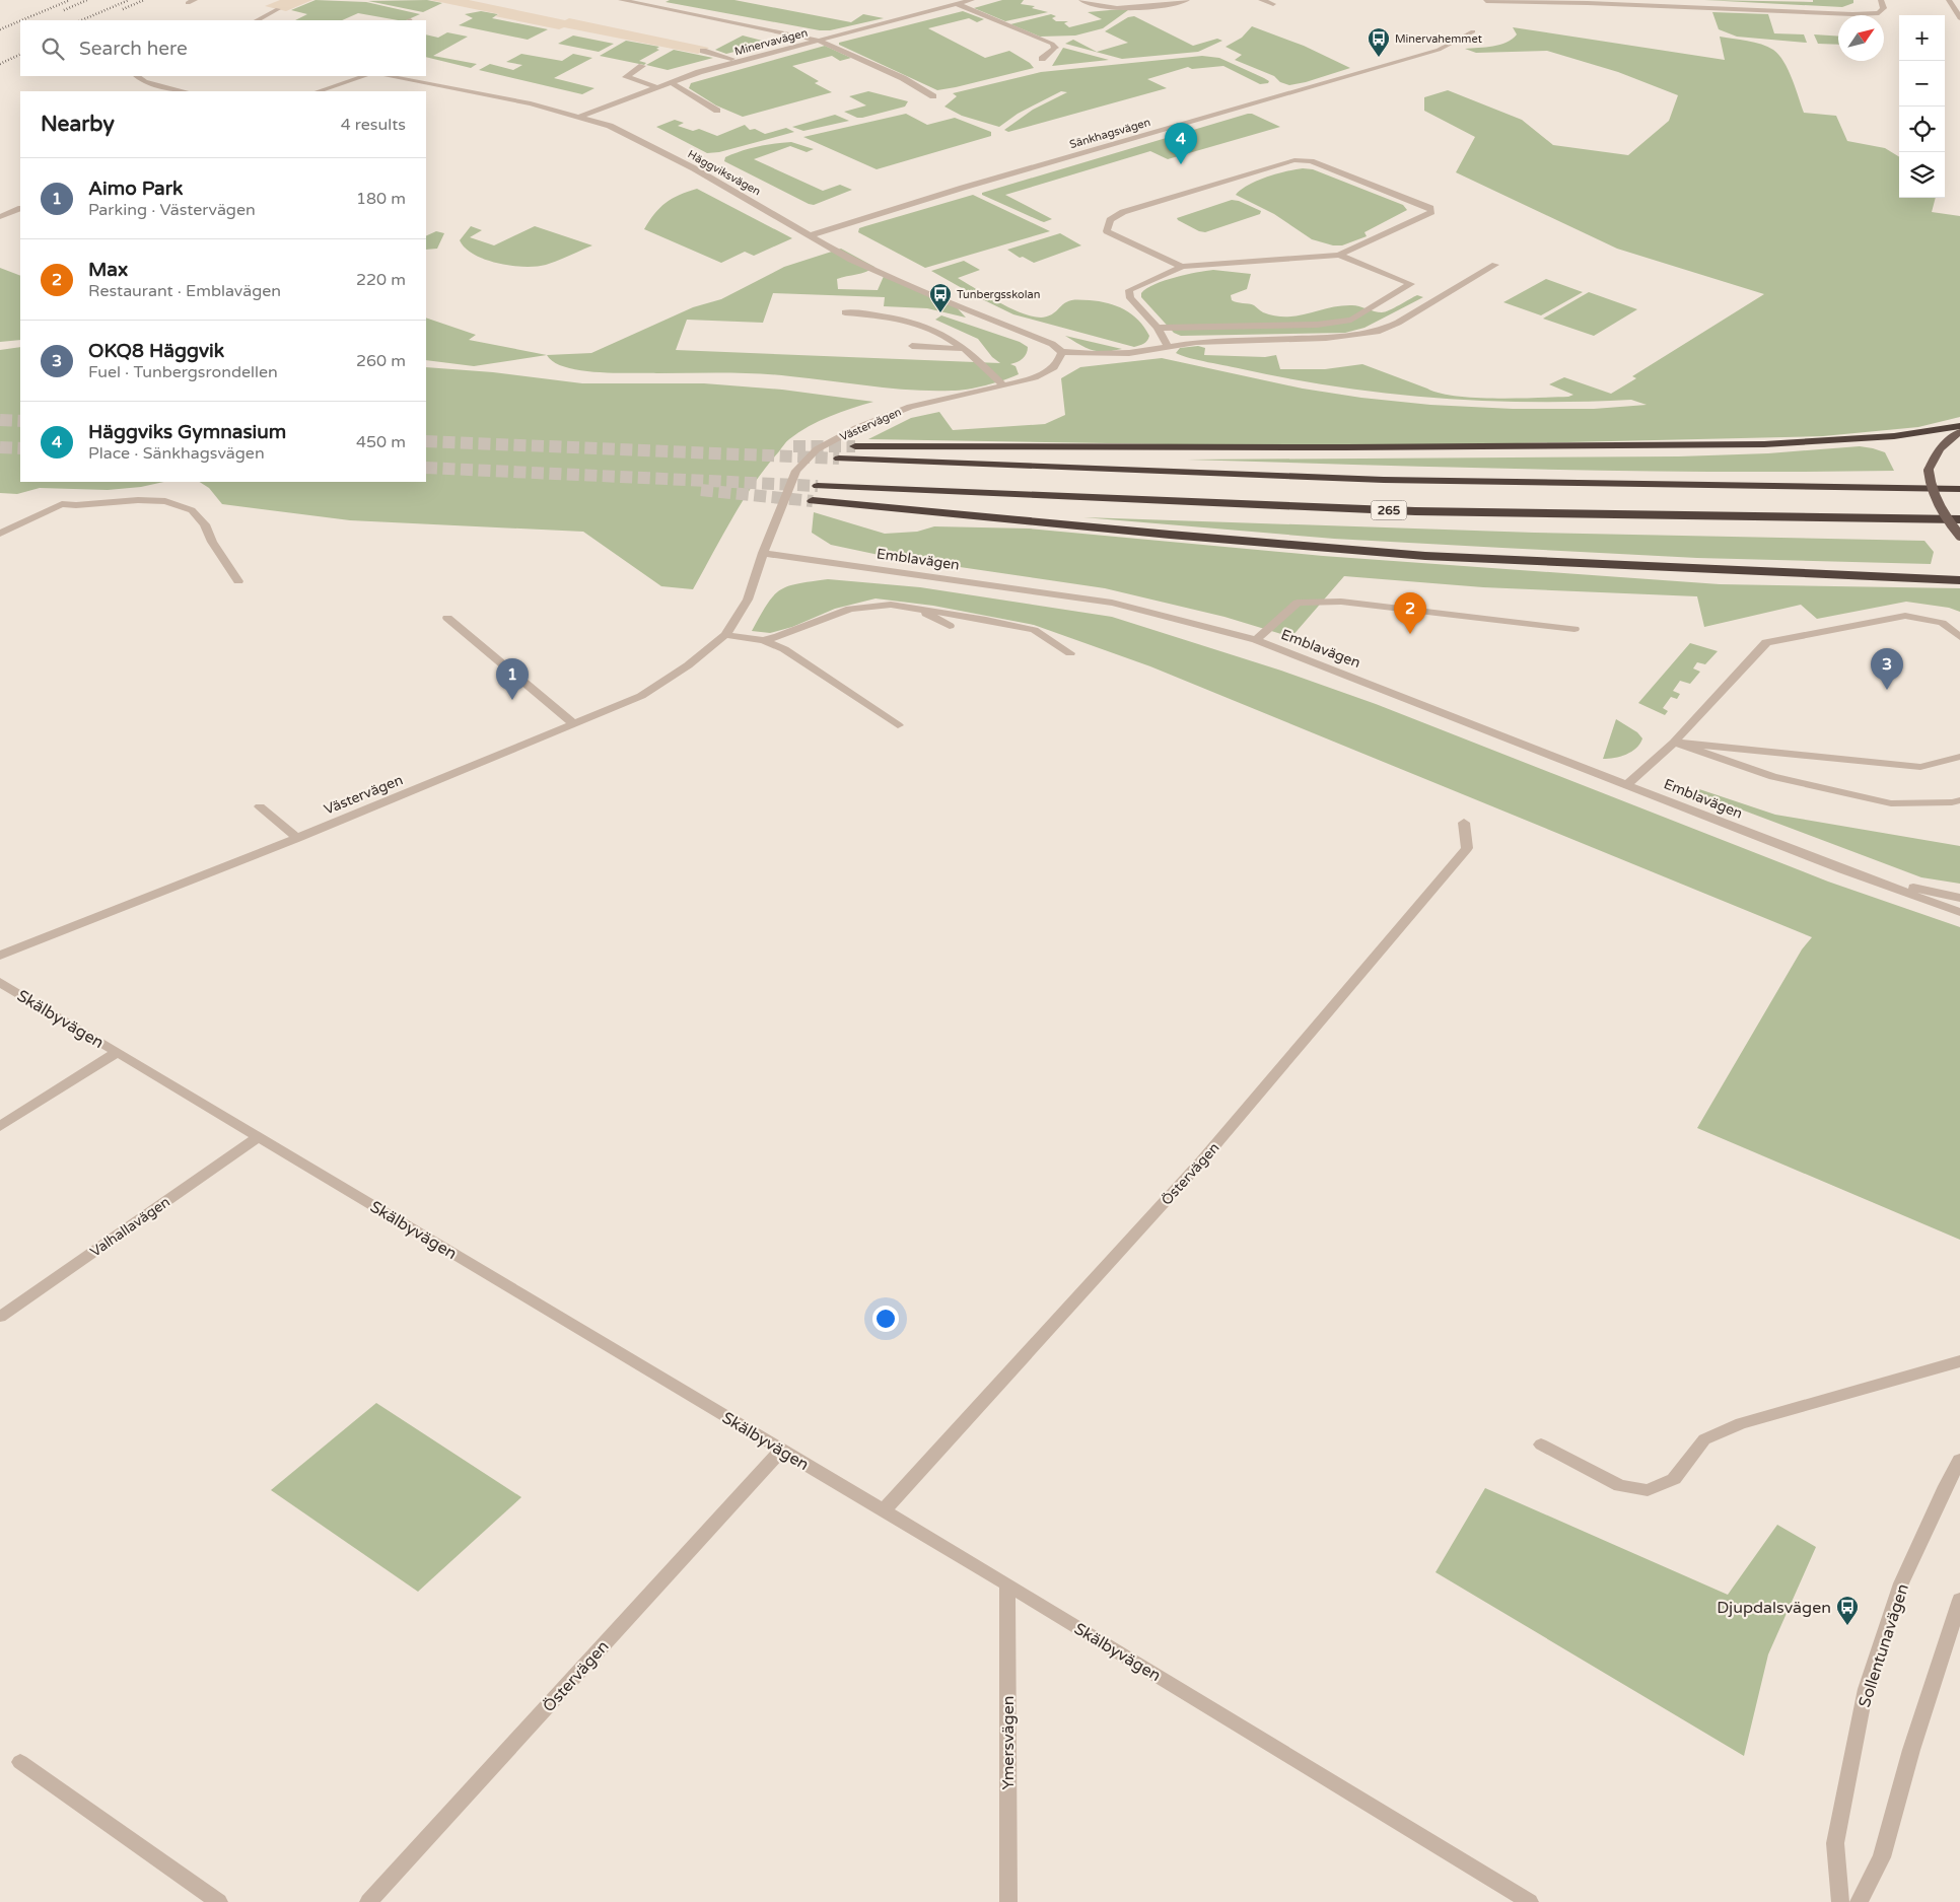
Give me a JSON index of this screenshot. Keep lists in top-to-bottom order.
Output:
{
  "streets": {
    "highway": ["265"],
    "street": [
      "Minervavägen",
      "Sänkhagsvägen",
      "Häggviksvägen",
      "Västervägen",
      "Emblavägen",
      "Skälbyvägen",
      "Östervägen",
      "Valhallavägen",
      "Sollentunavägen",
      "Ymersvägen"
    ]
  },
  "crossings": [
    ["Minervavägen", "Häggviksvägen"],
    ["Sänkhagsvägen", "Häggviksvägen"],
    ["Häggviksvägen", "Västervägen"],
    ["Västervägen", "Emblavägen"],
    ["Skälbyvägen", "Östervägen"],
    ["Skälbyvägen", "Valhallavägen"],
    ["Skälbyvägen", "Ymersvägen"]
  ],
  "places": {
    "bus stop": ["Minervahemmet", "Tunbergsskolan", "Djupdalsvägen"]
  },
  "north": "top right",
  "page": {
    "map_buttons": ["+", "−"],
    "search": "Search here",
    "heading": ["Nearby", "4 results"],
    "pins": [
      "4",
      "2",
      "3",
      "1"
    ],
    "list": [
      {
        "mark": "1",
        "name": "Aimo Park",
        "note": "Parking · Västervägen",
        "value": "180 m"
      },
      {
        "mark": "2",
        "name": "Max",
        "note": "Restaurant · Emblavägen",
        "value": "220 m"
      },
      {
        "mark": "3",
        "name": "OKQ8 Häggvik",
        "note": "Fuel · Tunbergsrondellen",
        "value": "260 m"
      },
      {
        "mark": "4",
        "name": "Häggviks Gymnasium",
        "note": "Place · Sänkhagsvägen",
        "value": "450 m"
      }
    ]
  }
}
